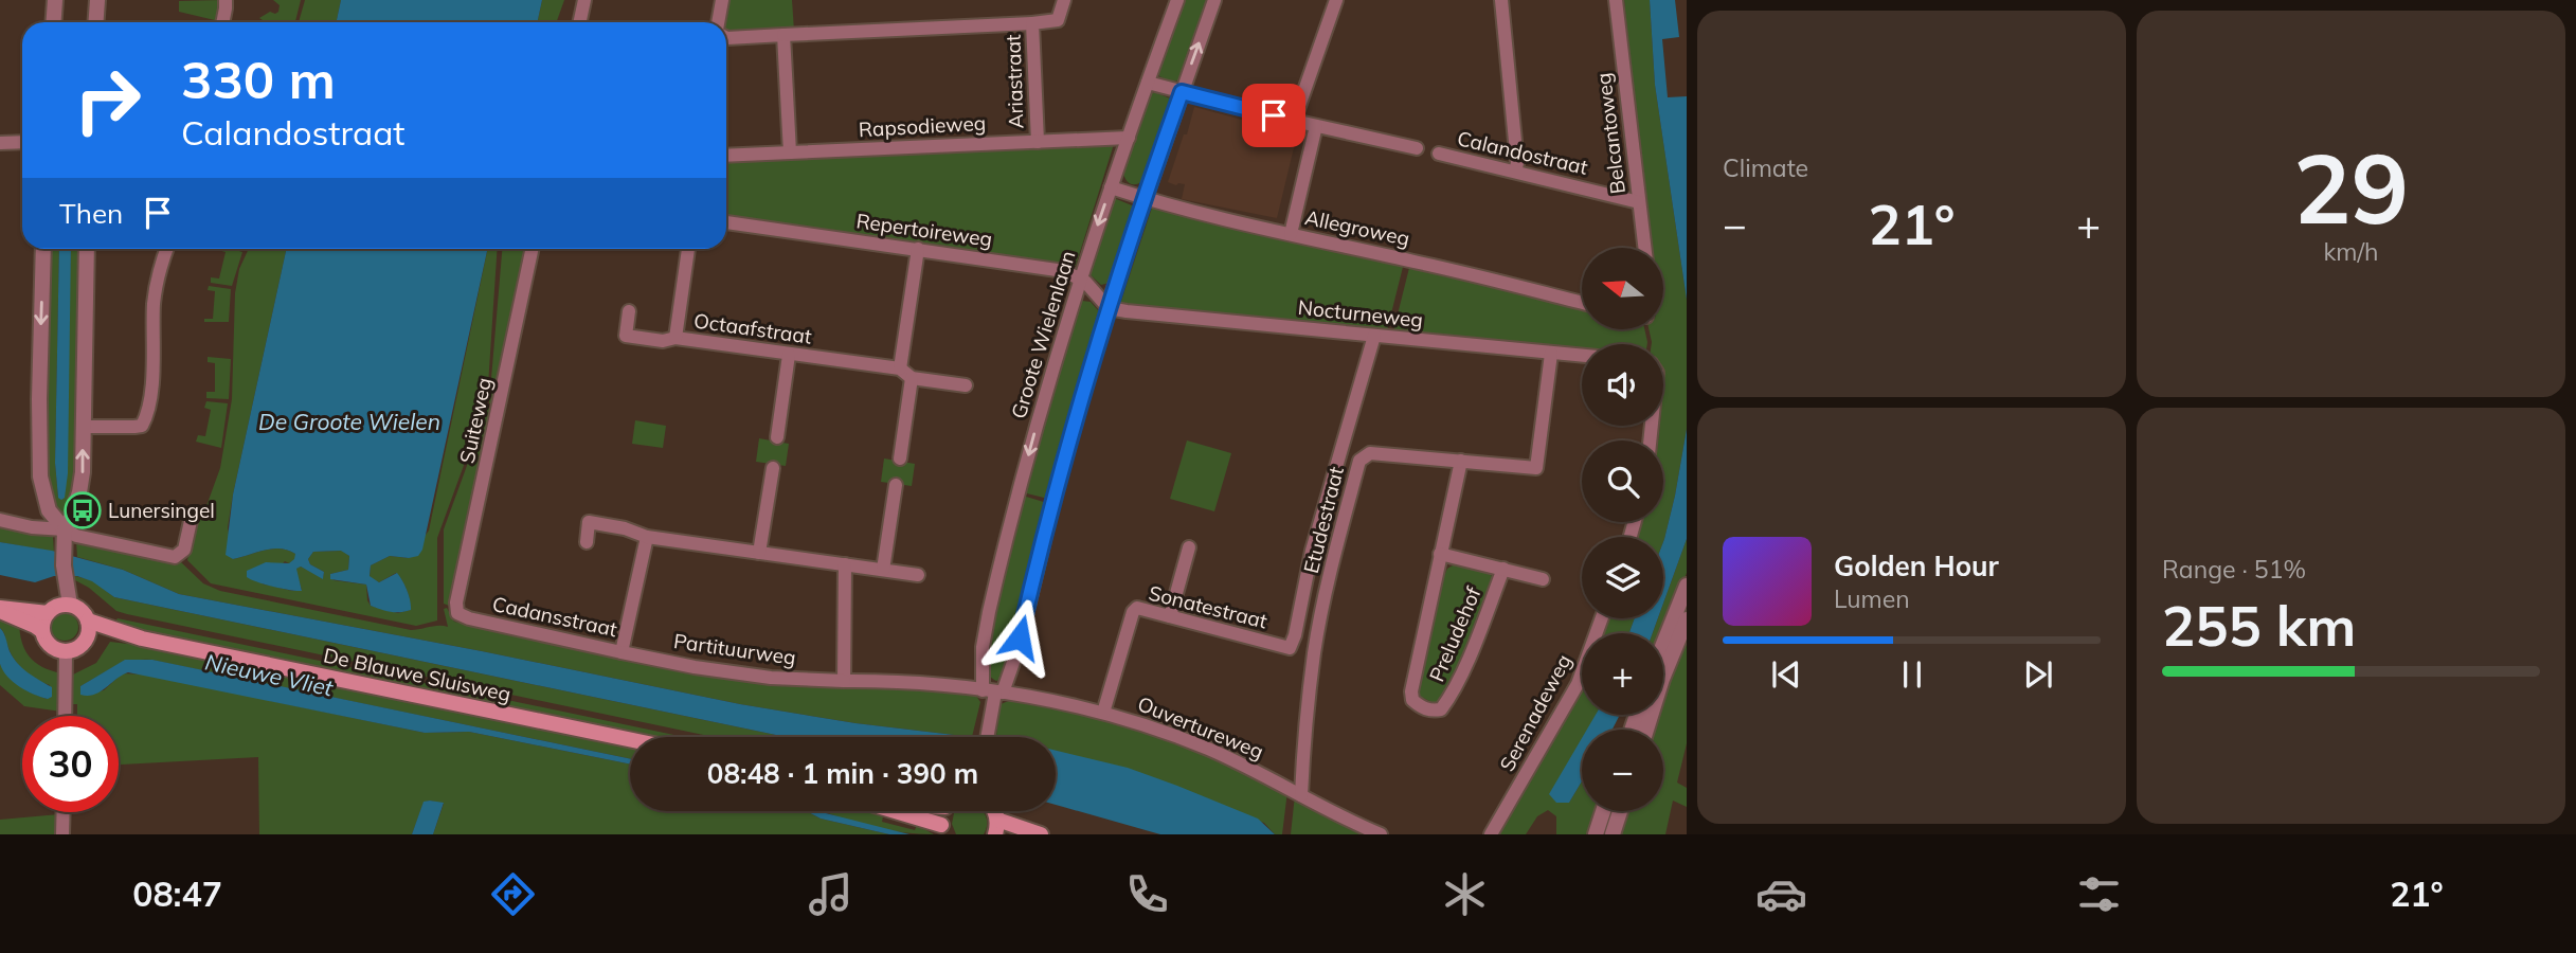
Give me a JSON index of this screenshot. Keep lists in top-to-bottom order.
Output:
{
  "streets": {
    "main road": ["De Blauwe Sluisweg"],
    "street": [
      "Ariastraat",
      "Rapsodieweg",
      "Belcantoweg",
      "Calandostraat",
      "Allegroweg",
      "Repertoireweg",
      "Nocturneweg",
      "Octaafstraat",
      "Groote Wielenlaan",
      "Suiteweg",
      "Etudestraat",
      "Sonatestraat",
      "Cadansstraat",
      "Preludehof",
      "Partituurweg",
      "Serenadeweg",
      "Ouvertureweg"
    ]
  },
  "crossings": [
    ["Ariastraat", "Rapsodieweg"],
    ["Rapsodieweg", "Groote Wielenlaan"],
    ["Belcantoweg", "Calandostraat"],
    ["Allegroweg", "Groote Wielenlaan"],
    ["Repertoireweg", "Groote Wielenlaan"],
    ["Nocturneweg", "Etudestraat"],
    ["Groote Wielenlaan", "Partituurweg"],
    ["Groote Wielenlaan", "Ouvertureweg"],
    ["Suiteweg", "Cadansstraat"],
    ["Etudestraat", "Sonatestraat"],
    ["Etudestraat", "Preludehof"],
    ["Etudestraat", "Ouvertureweg"],
    ["Sonatestraat", "Ouvertureweg"],
    ["Cadansstraat", "Partituurweg"],
    ["Partituurweg", "Ouvertureweg"]
  ],
  "water": ["De Groote Wielen", "Nieuwe Vliet"],
  "places": {
    "bus stop": ["Lunersingel"]
  },
  "north": "left",
  "page": {
    "tile": [
      "Climate",
      ["29", "km/h"],
      ["Range · 51%", "255 km"]
    ],
    "turn": ["330 m", "Calandostraat"],
    "then": "Then",
    "heat": ["−", "21°", "+"],
    "map_buttons": ["+", "−"],
    "song": ["Golden Hour", "Lumen"],
    "limit": "30",
    "trip": "08:48 · 1 min · 390 m",
    "tabs": ["08:47", "21°"]
  }
}
